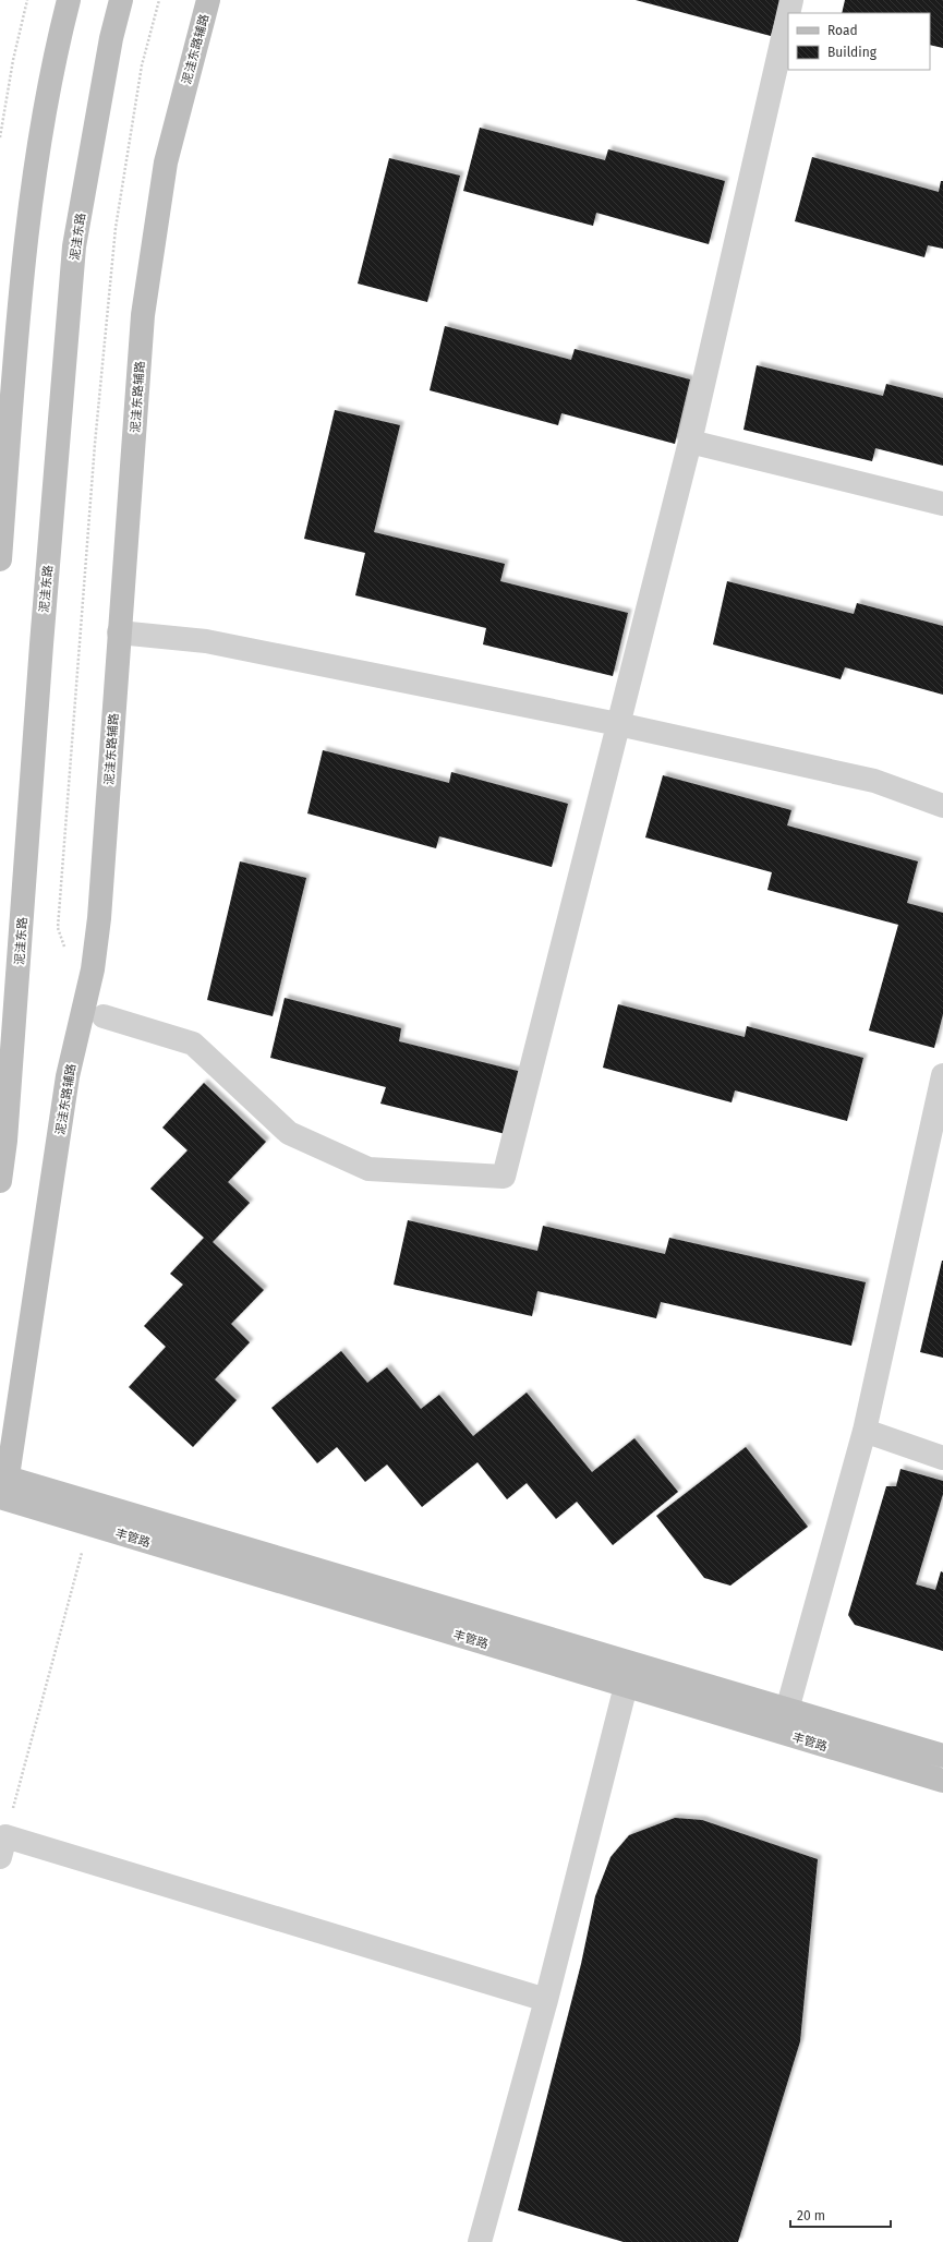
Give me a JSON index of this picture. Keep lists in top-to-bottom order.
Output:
{
  "streets": {
    "main road": ["泥洼东路辅路", "泥洼东路", "丰管路"]
  },
  "crossings": [
    ["泥洼东路辅路", "丰管路"]
  ],
  "legend": ["Road", "Building"],
  "scale_bar": "20 m"
}
